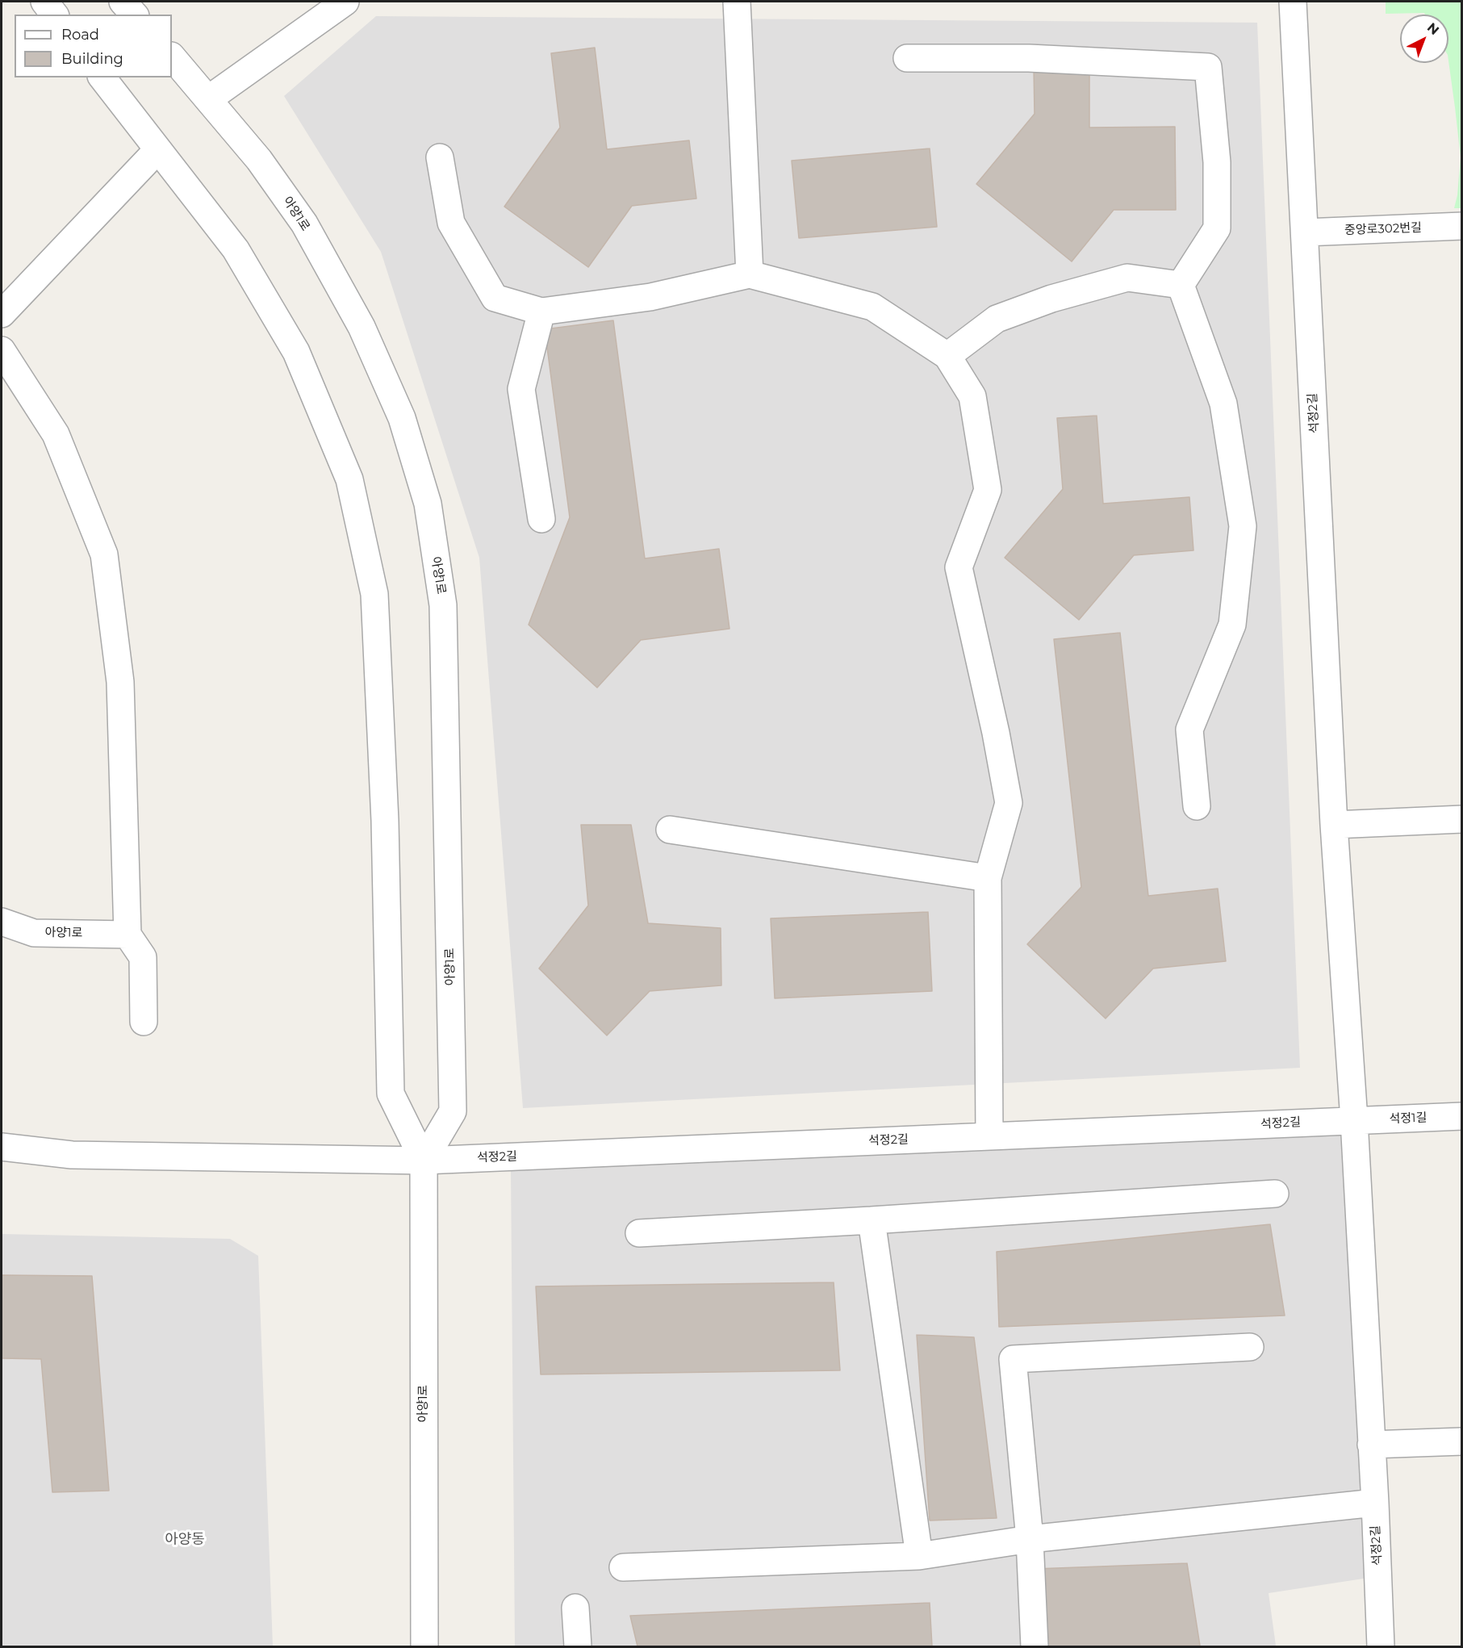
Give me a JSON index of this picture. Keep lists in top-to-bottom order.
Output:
{
  "streets": {
    "street": [
      "아양1로",
      "중앙로302번길",
      "석정2길",
      "석정1길"
    ]
  },
  "crossings": [
    ["아양1로", "석정2길"],
    ["중앙로302번길", "석정2길"],
    ["석정2길", "석정1길"]
  ],
  "districts": ["아양동"],
  "legend": ["Road", "Building"],
  "north": "top right"
}
